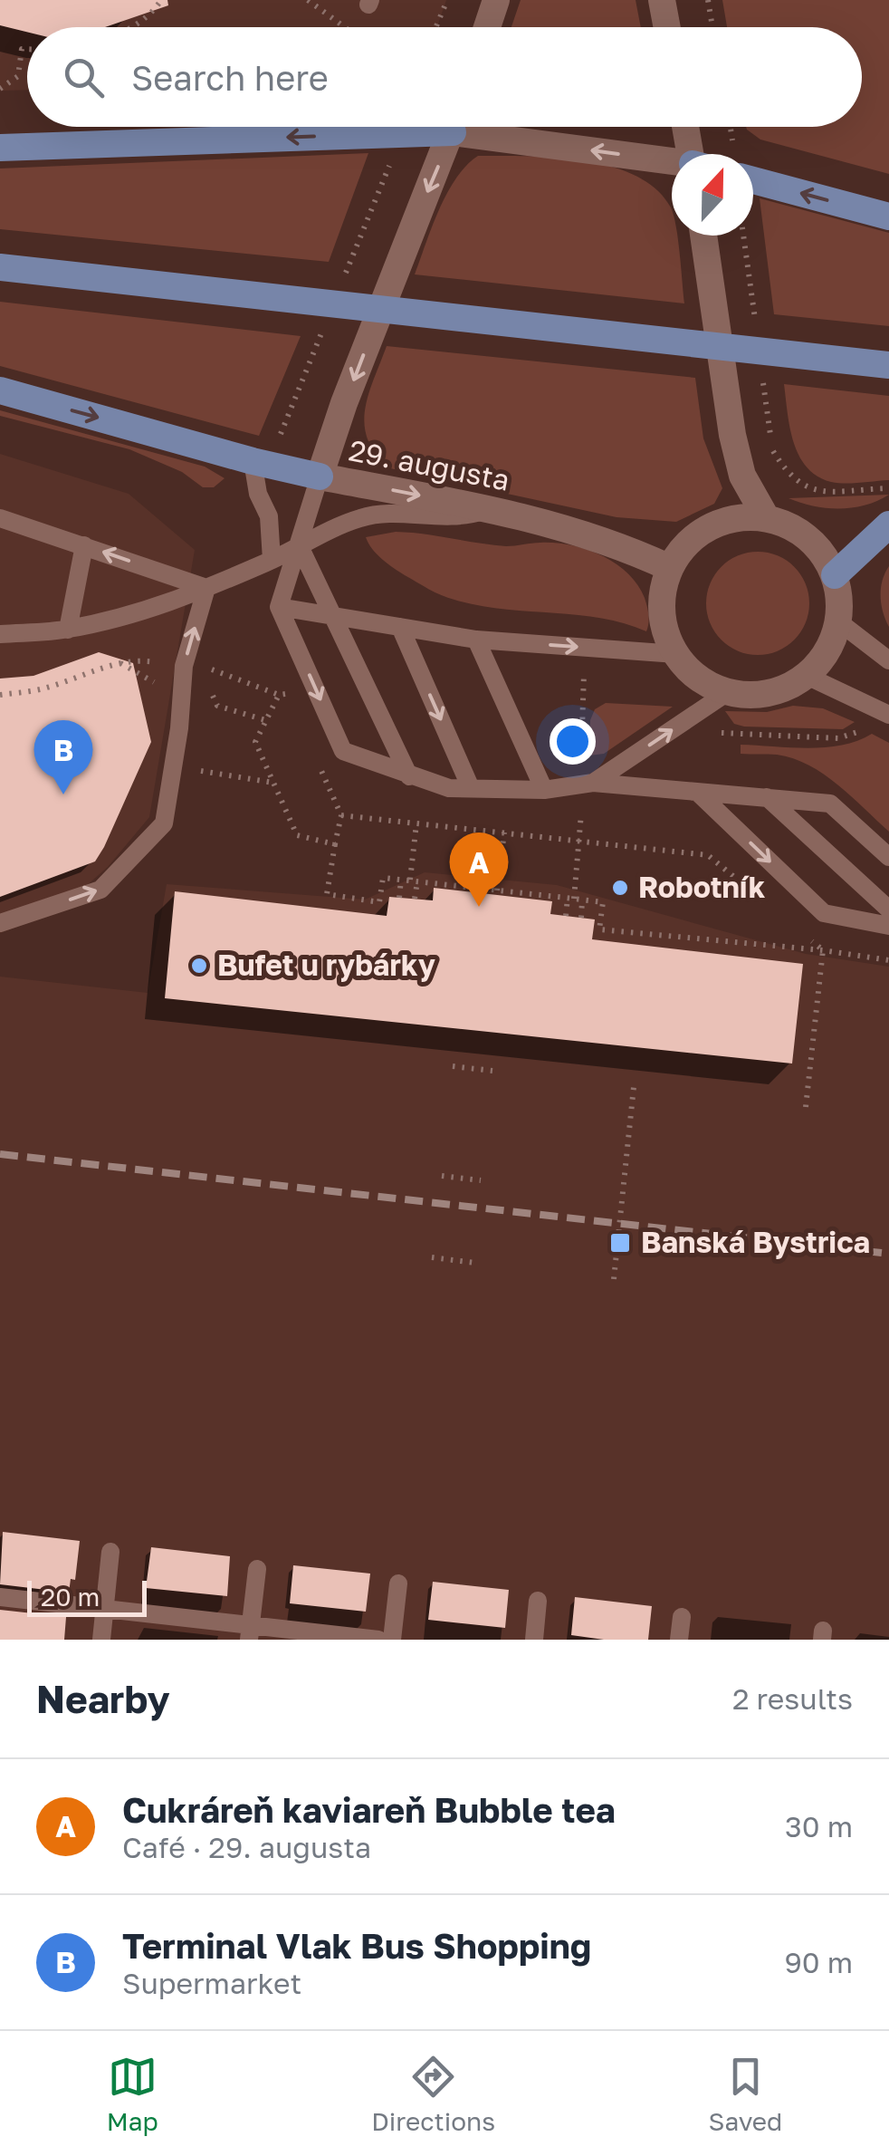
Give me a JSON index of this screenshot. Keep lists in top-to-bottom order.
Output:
{
  "streets": {
    "street": ["29. augusta"]
  },
  "places": {
    "other": ["Robotník", "Bufet u rybárky"],
    "transit": ["Banská Bystrica"]
  },
  "scale_bar": "20 m",
  "north": "top",
  "page": {
    "search": "Search here",
    "pins": ["B", "A"],
    "scale": "20 m",
    "heading": ["Nearby", "2 results"],
    "list": [
      {
        "mark": "A",
        "name": "Cukráreň kaviareň Bubble tea",
        "note": "Café · 29. augusta",
        "value": "30 m"
      },
      {
        "mark": "B",
        "name": "Terminal Vlak Bus Shopping",
        "note": "Supermarket",
        "value": "90 m"
      }
    ],
    "nav": ["Map", "Directions", "Saved"]
  }
}
